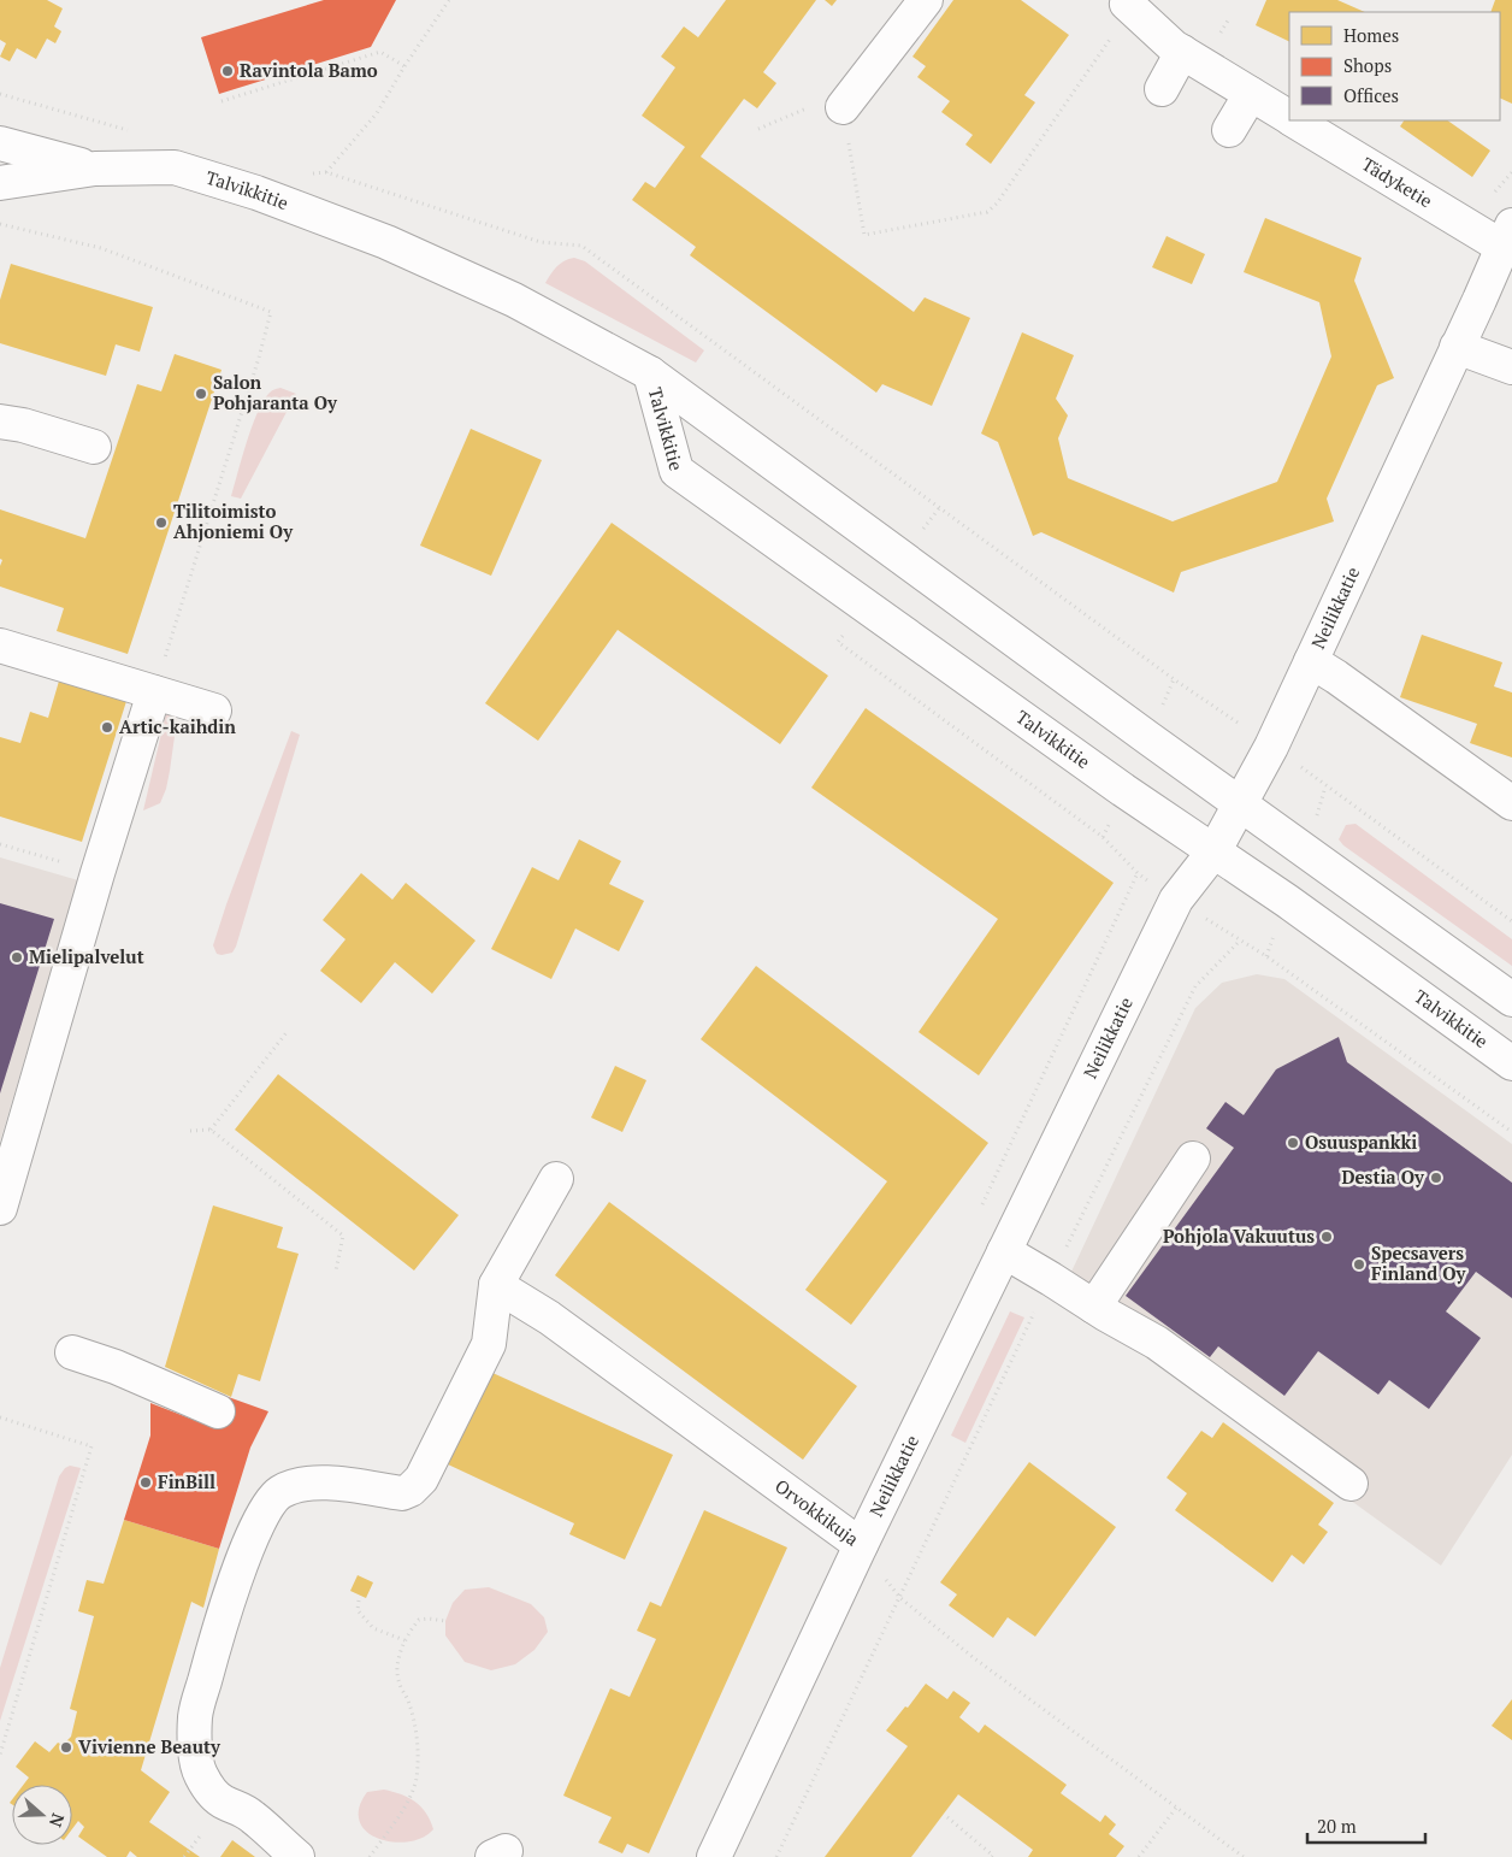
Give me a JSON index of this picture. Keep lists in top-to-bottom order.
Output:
{
  "streets": {
    "street": [
      "Tädyketie",
      "Talvikkitie",
      "Neilikkatie",
      "Orvokkikuja"
    ]
  },
  "crossings": [
    ["Tädyketie", "Neilikkatie"],
    ["Talvikkitie", "Neilikkatie"],
    ["Neilikkatie", "Orvokkikuja"]
  ],
  "places": [
    "Ravintola Bamo",
    "Salon Pohjaranta Oy",
    "Tilitoimisto Ahjoniemi Oy",
    "Artic-kaihdin",
    "Mielipalvelut",
    "Osuuspankki",
    "Destia Oy",
    "Pohjola Vakuutus",
    "Specsavers Finland Oy",
    "FinBill",
    "Vivienne Beauty"
  ],
  "legend": ["Homes", "Shops", "Offices"],
  "scale_bar": "20 m",
  "north": "right"
}
